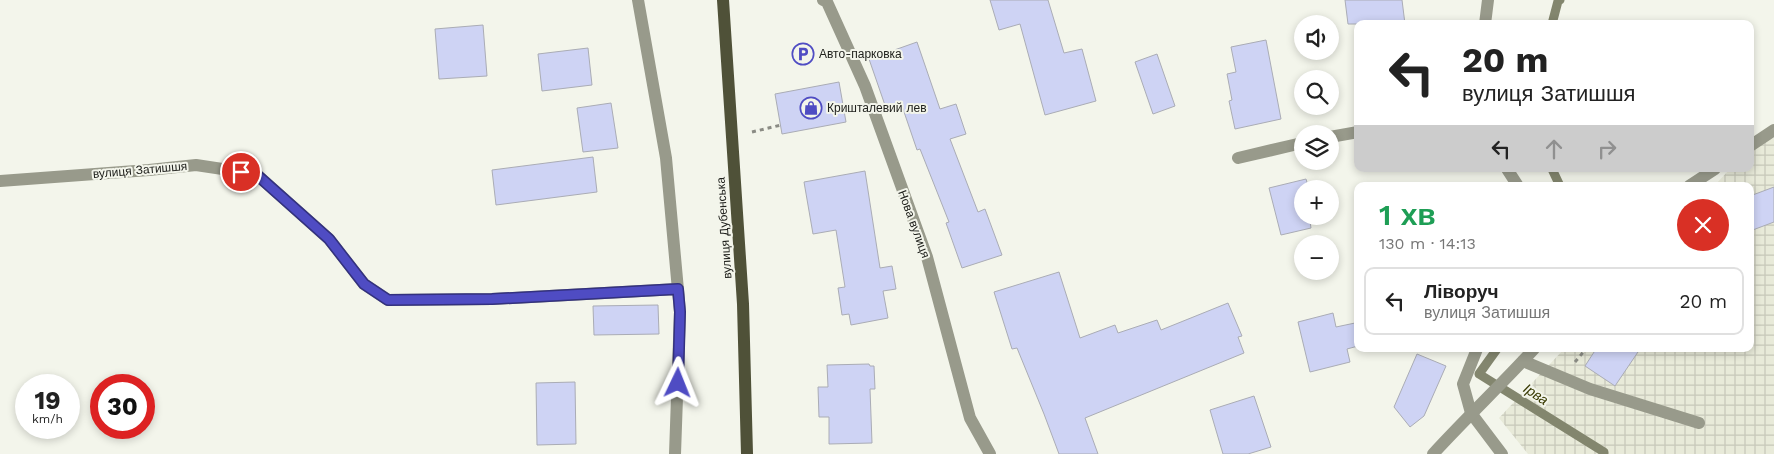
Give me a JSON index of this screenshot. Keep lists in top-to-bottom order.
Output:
{
  "streets": {
    "main road": ["вулиця Дубенська"],
    "street": ["вулиця Затишшя", "Нова вулиця"]
  },
  "water": ["Ірва"],
  "places": {
    "parking": ["Авто-парковка"],
    "shop": ["Кришталевий лев"]
  },
  "page": {
    "map_buttons": ["+", "−"],
    "turn": ["20 m", "вулиця Затишшя"],
    "heading": ["1 хв", "130 m · 14:13"],
    "list": [
      {
        "name": "Ліворуч",
        "note": "вулиця Затишшя",
        "value": "20 m"
      }
    ],
    "speed": "19 km/h",
    "limit": "30"
  }
}
